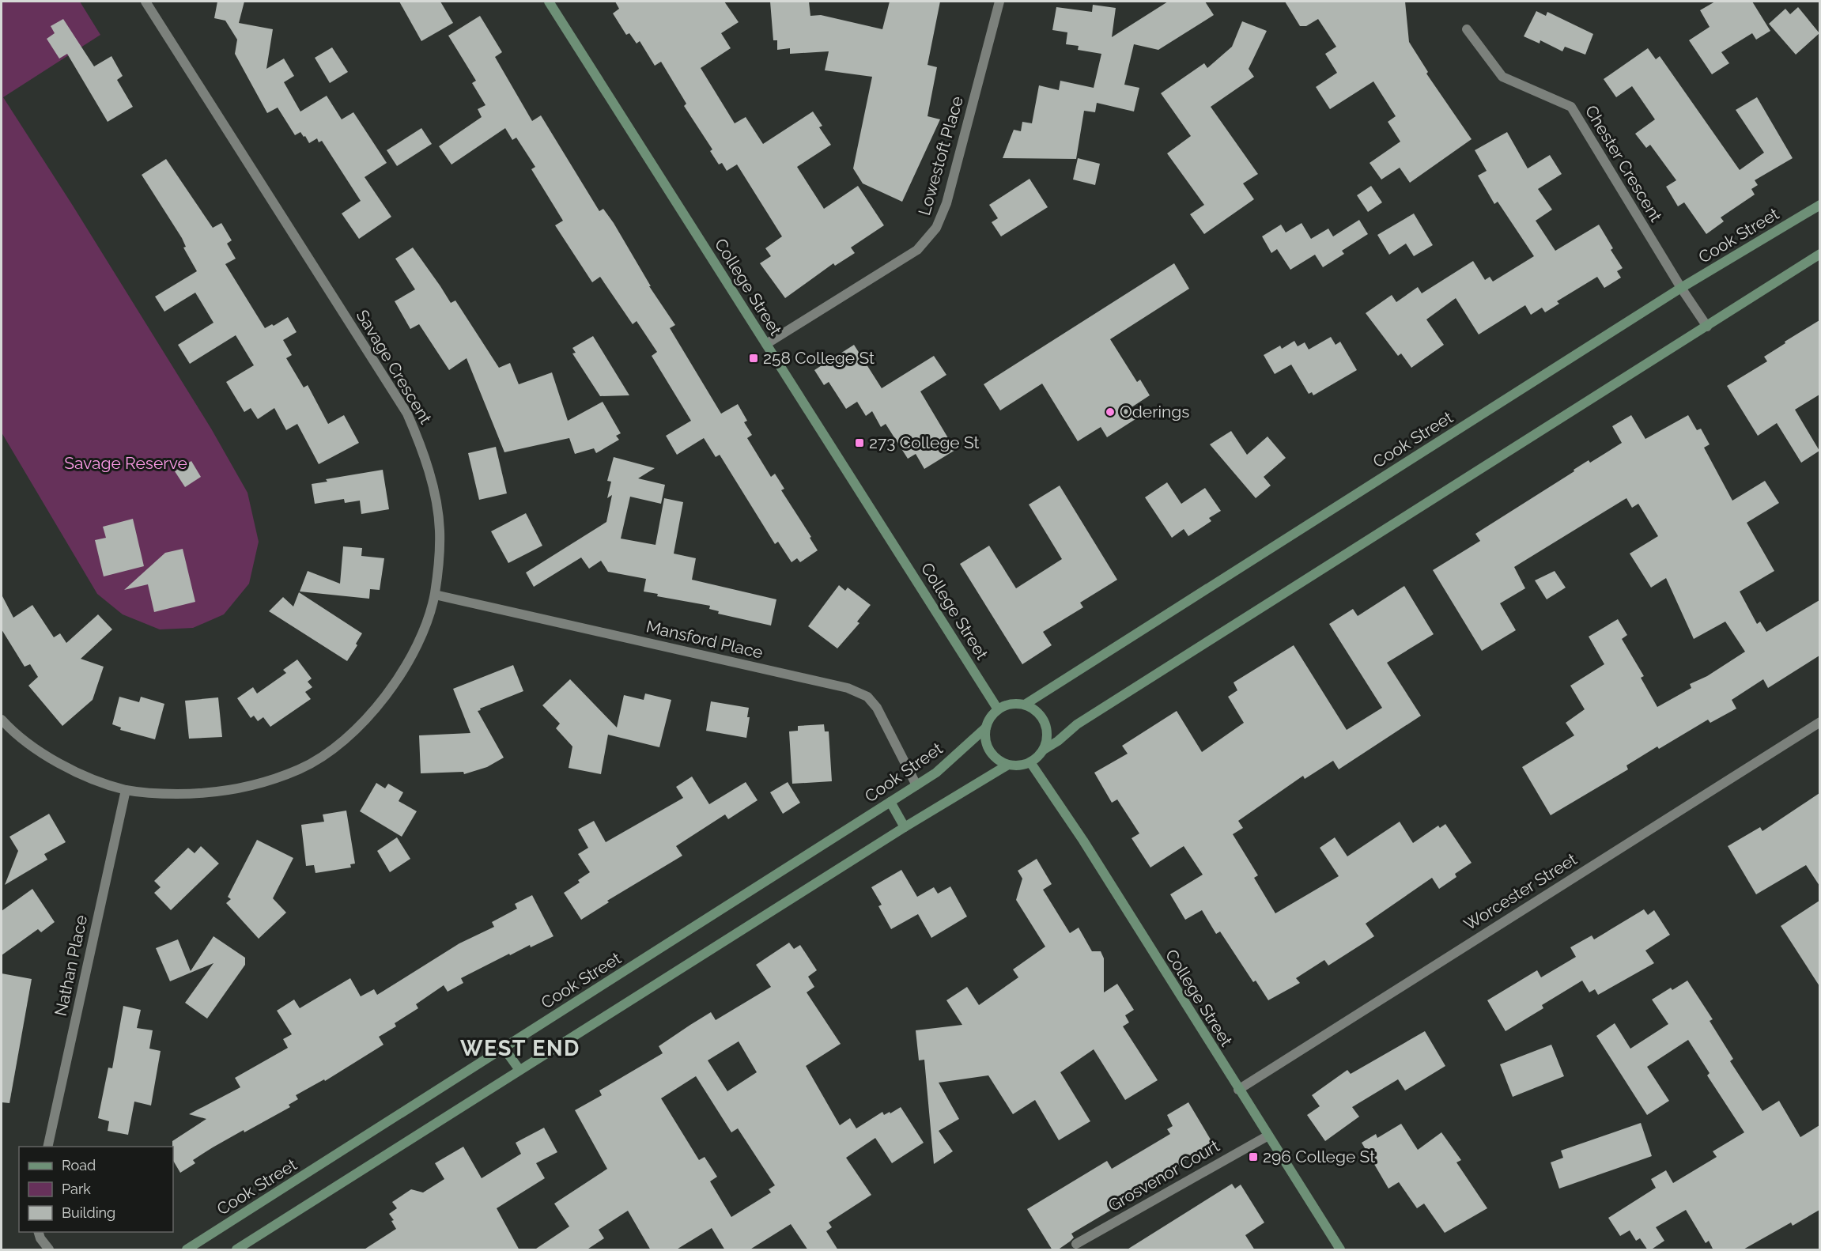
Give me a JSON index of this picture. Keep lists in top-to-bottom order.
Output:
{
  "streets": {
    "street": [
      "Lowestoft Place",
      "Chester Crescent",
      "Cook Street",
      "College Street",
      "Savage Crescent",
      "Mansford Place",
      "Worcester Street",
      "Nathan Place",
      "Grosvenor Court"
    ]
  },
  "crossings": [
    ["Lowestoft Place", "College Street"],
    ["Chester Crescent", "Cook Street"],
    ["Cook Street", "College Street"],
    ["Cook Street", "Mansford Place"],
    ["College Street", "Worcester Street"],
    ["College Street", "Grosvenor Court"],
    ["Savage Crescent", "Mansford Place"],
    ["Savage Crescent", "Nathan Place"]
  ],
  "districts": ["WEST END"],
  "parks": ["Savage Reserve"],
  "places": {
    "transit": ["258 College St", "273 College St", "296 College St"],
    "other": ["Oderings"]
  },
  "legend": ["Road", "Park", "Building"]
}
